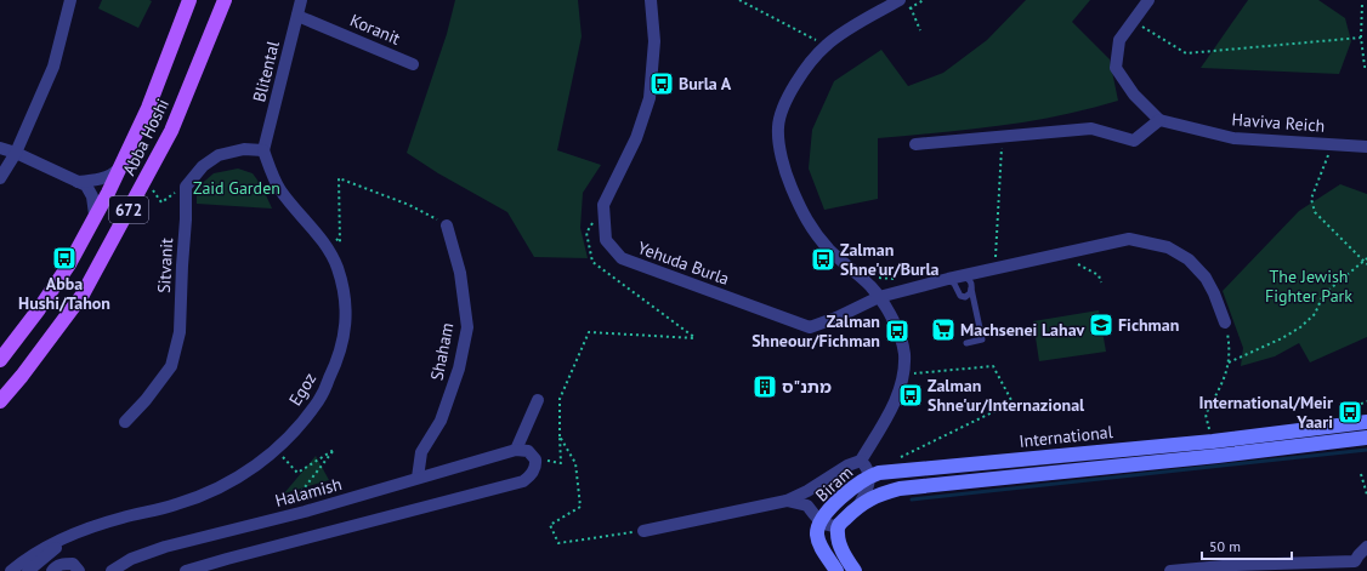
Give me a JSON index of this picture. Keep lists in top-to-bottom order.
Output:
{
  "streets": {
    "main road": ["Abba Hoshi", "672"],
    "street": [
      "Koranit",
      "Blitental",
      "Haviva Reich",
      "Yehuda Burla",
      "Sitvanit",
      "Shaham",
      "Egoz",
      "International",
      "Biram",
      "Halamish"
    ]
  },
  "crossings": [
    ["Koranit", "Blitental"],
    ["Blitental", "Egoz"],
    ["Shaham", "Halamish"],
    ["International", "Biram"]
  ],
  "parks": ["Zaid Garden", "The Jewish Fighter Park"],
  "places": {
    "bus stop": [
      "Burla A",
      "Abba Hushi/Tahon",
      "Zalman Shne'ur/Burla",
      "Zalman Shneour/Fichman",
      "Zalman Shne'ur/Internazional",
      "International/Meir Yaari"
    ],
    "school or university": ["Fichman"],
    "supermarket": ["Machsenei Lahav"],
    "building": ["מתנ\"ס"]
  },
  "scale_bar": "50 m"
}
